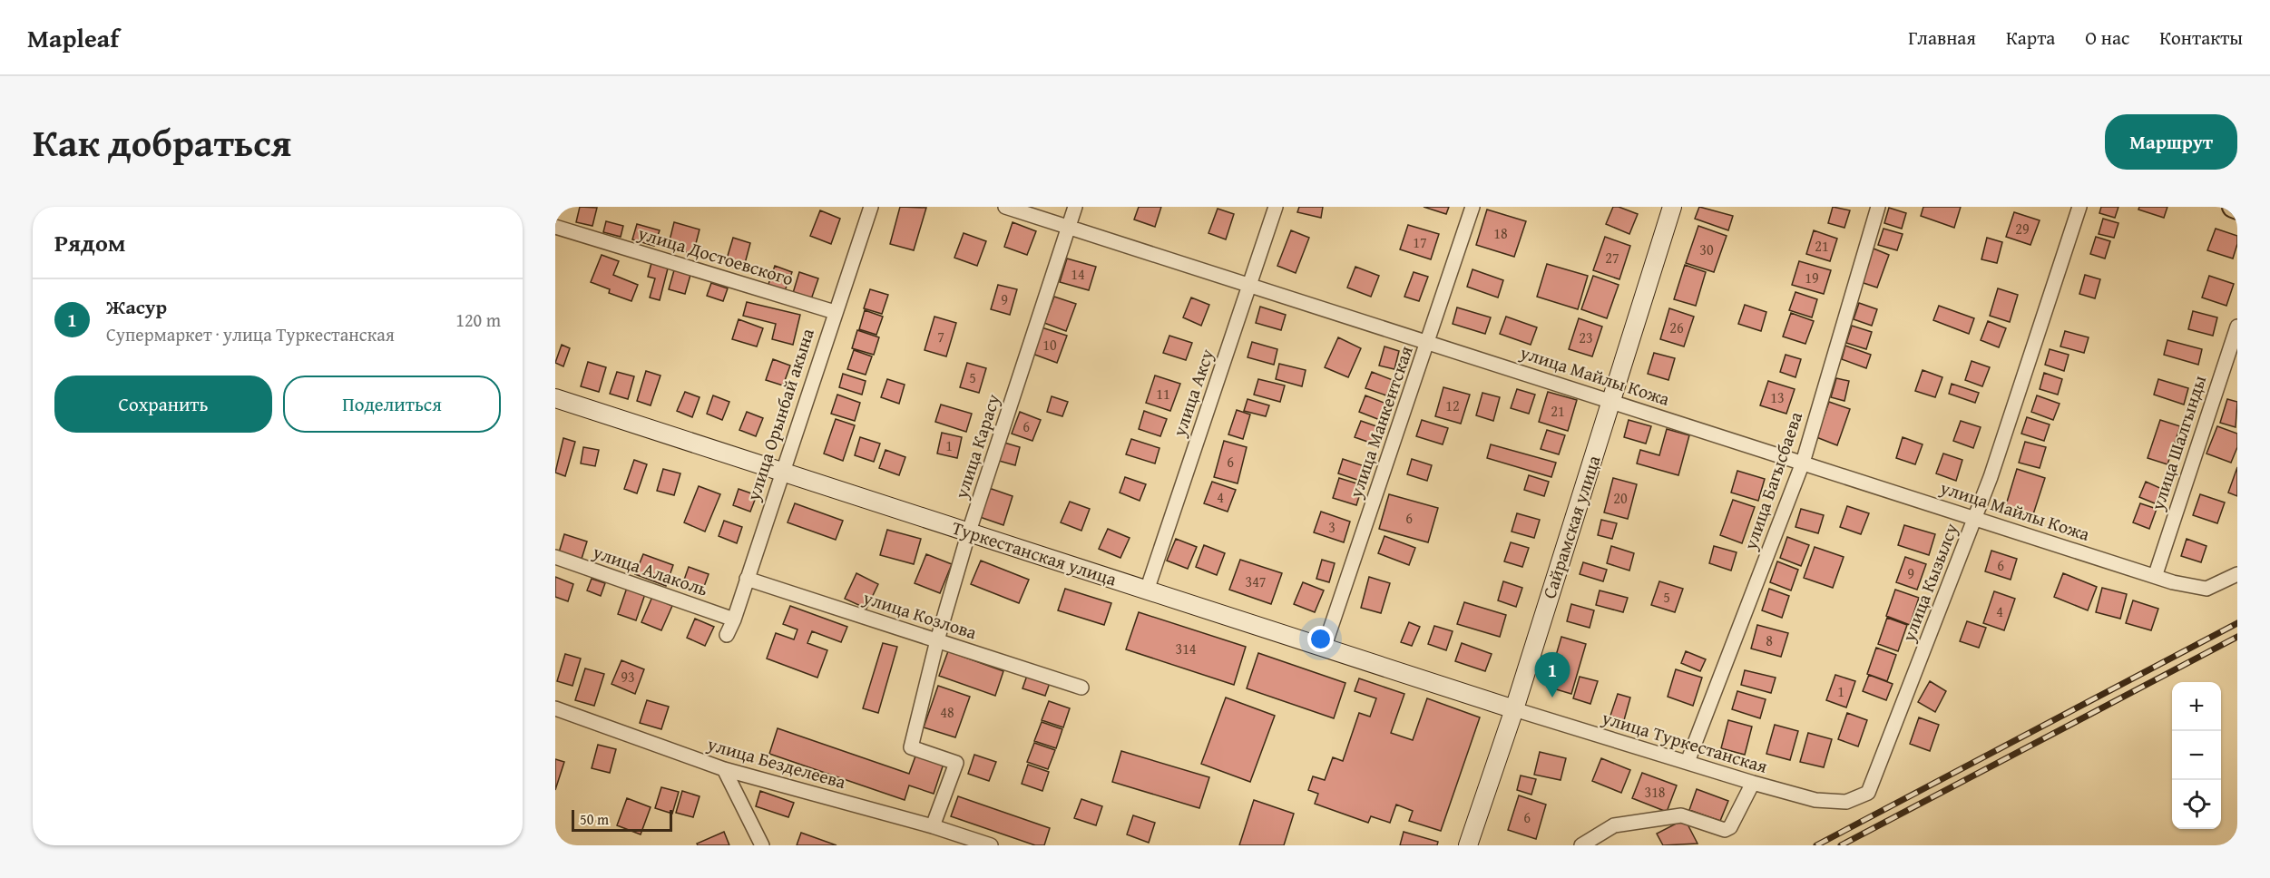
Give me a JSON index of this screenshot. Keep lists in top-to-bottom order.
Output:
{
  "streets": {
    "street": [
      "улица Достоевского",
      "улица Майлы Кожа",
      "улица Аксу",
      "улица Орынбай акына",
      "улица Манкентская",
      "улица Шалгынды",
      "улица Карасу",
      "улица Багысбаева",
      "Сайрамская улица",
      "Туркестанская улица",
      "улица Алаколь",
      "улица Кызылсу",
      "улица Козлова",
      "улица Туркестанская",
      "улица Безделеева"
    ]
  },
  "crossings": [
    ["улица Достоевского", "улица Орынбай акына"],
    ["улица Майлы Кожа", "улица Аксу"],
    ["улица Майлы Кожа", "улица Манкентская"],
    ["улица Майлы Кожа", "улица Карасу"],
    ["улица Майлы Кожа", "улица Багысбаева"],
    ["улица Майлы Кожа", "Сайрамская улица"],
    ["улица Майлы Кожа", "улица Кызылсу"],
    ["улица Аксу", "Туркестанская улица"],
    ["улица Орынбай акына", "Туркестанская улица"],
    ["улица Орынбай акына", "улица Алаколь"],
    ["улица Орынбай акына", "улица Козлова"],
    ["улица Манкентская", "Туркестанская улица"],
    ["улица Карасу", "Туркестанская улица"],
    ["улица Карасу", "улица Козлова"],
    ["улица Карасу", "улица Безделеева"],
    ["улица Багысбаева", "улица Туркестанская"],
    ["Сайрамская улица", "Туркестанская улица"],
    ["Сайрамская улица", "улица Туркестанская"],
    ["Туркестанская улица", "улица Туркестанская"],
    ["улица Кызылсу", "улица Туркестанская"]
  ],
  "house_numbers": [
    "29",
    "18",
    "17",
    "21",
    "30",
    "27",
    "14",
    "19",
    "9",
    "26",
    "7",
    "23",
    "10",
    "5",
    "11",
    "13",
    "12",
    "21",
    "6",
    "1",
    "6",
    "4",
    "20",
    "6",
    "3",
    "6",
    "9",
    "347",
    "5",
    "4",
    "8",
    "314",
    "93",
    "1",
    "48",
    "318",
    "6"
  ],
  "scale_bar": "50 m",
  "page": {
    "header": "Mapleaf",
    "nav": [
      "Главная",
      "Карта",
      "О нас",
      "Контакты"
    ],
    "title": "Как добраться",
    "buttons": [
      "Маршрут",
      ["Сохранить", "Поделиться"]
    ],
    "heading": "Рядом",
    "list": [
      {
        "mark": "1",
        "name": "Жасур",
        "note": "Супермаркет · улица Туркестанская",
        "value": "120 m"
      }
    ],
    "pins": "1",
    "map_buttons": ["+", "−"],
    "scale": "50 m"
  }
}
